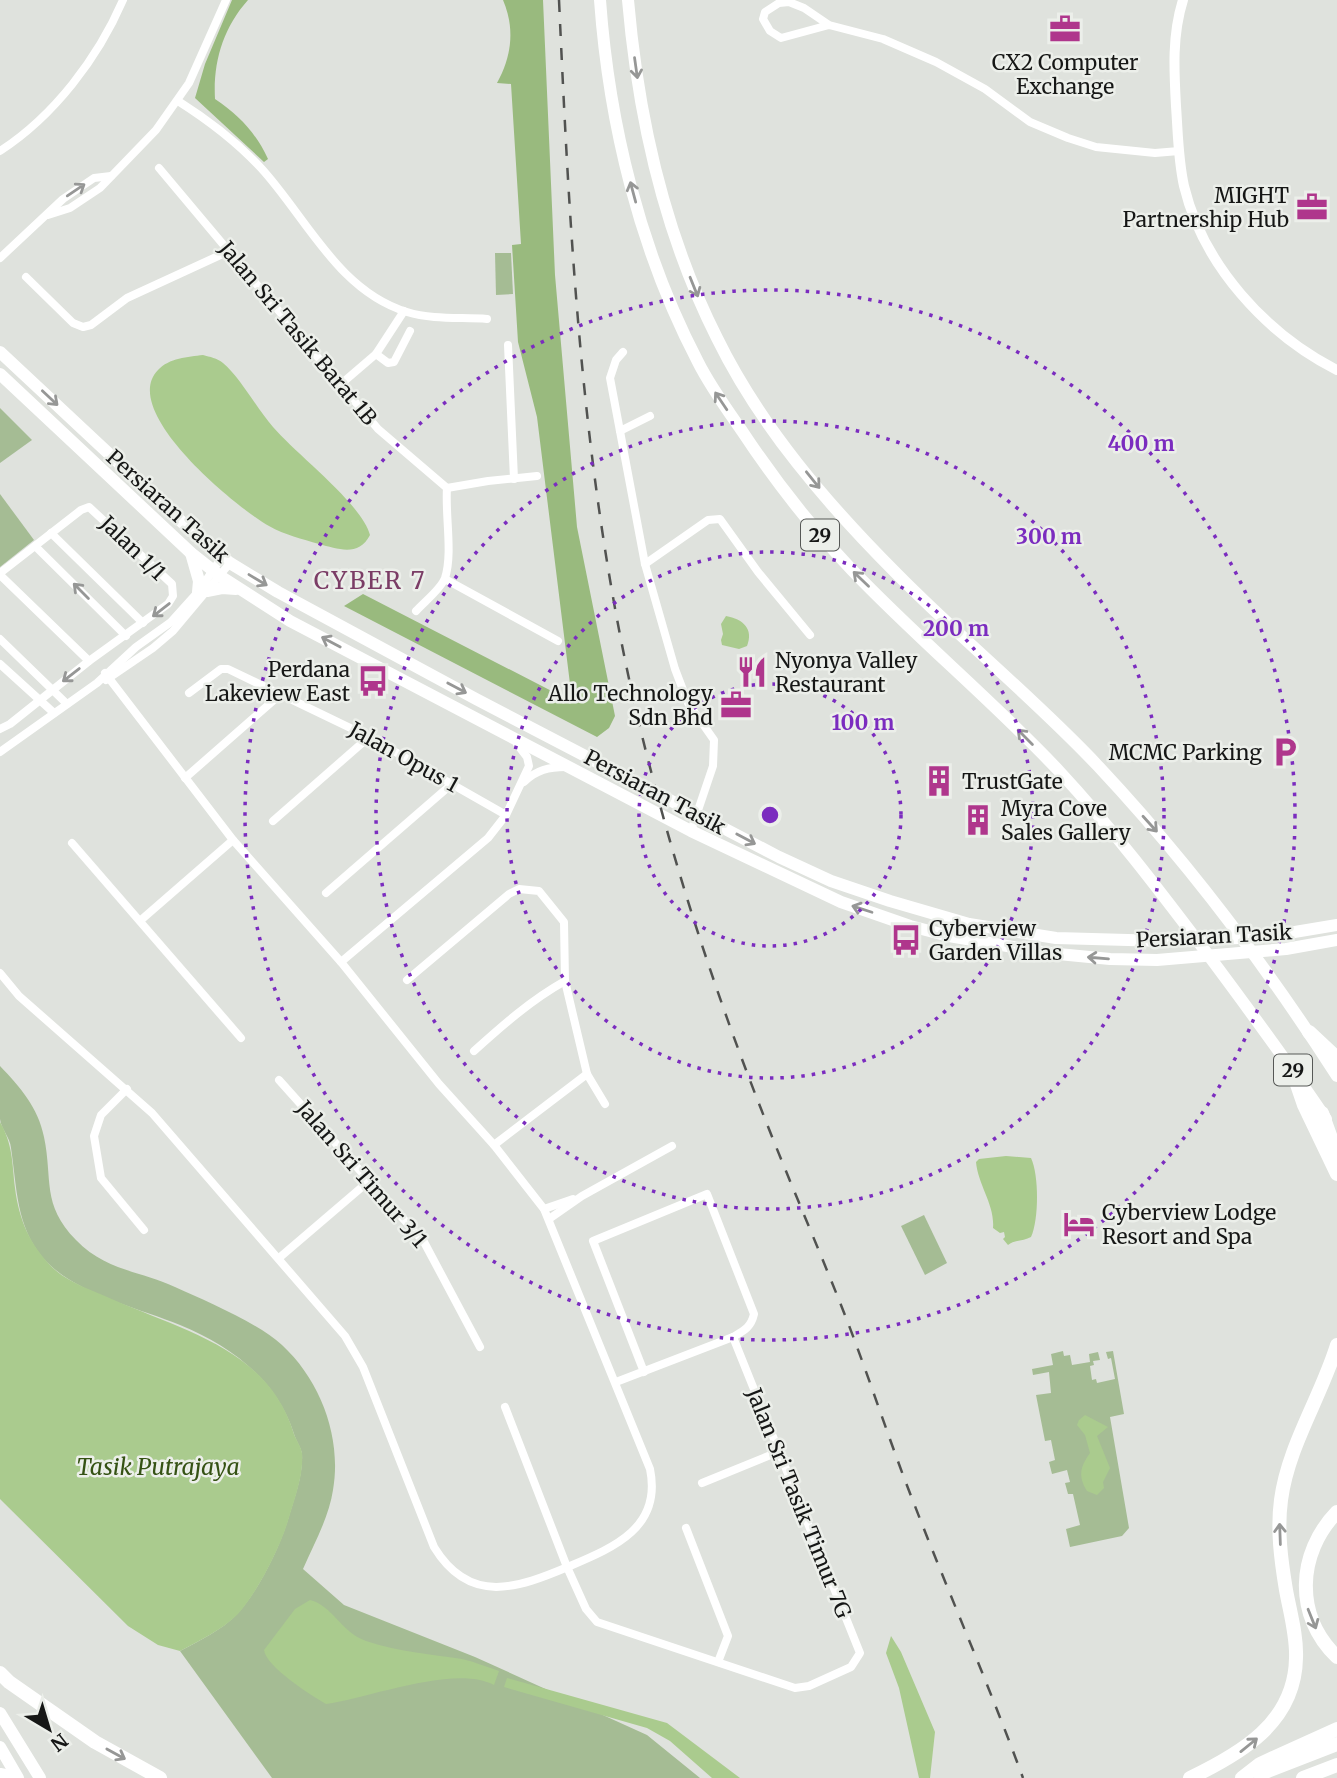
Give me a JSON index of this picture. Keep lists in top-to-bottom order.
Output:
{
  "streets": {
    "main road": ["Persiaran Tasik", "29"],
    "street": [
      "Jalan Sri Tasik Barat 1B",
      "Jalan 1/1",
      "Jalan Opus 1",
      "Jalan Sri Timur 3/1",
      "Jalan Sri Tasik Timur 7G"
    ]
  },
  "districts": ["CYBER 7"],
  "water": ["Tasik Putrajaya"],
  "places": {
    "office": ["CX2 Computer Exchange", "MIGHT Partnership Hub", "Allo Technology Sdn Bhd"],
    "restaurant": ["Nyonya Valley Restaurant"],
    "bus stop": ["Perdana Lakeview East", "Cyberview Garden Villas"],
    "parking": ["MCMC Parking"],
    "building": ["TrustGate", "Myra Cove Sales Gallery"],
    "hotel": ["Cyberview Lodge Resort and Spa"]
  },
  "north": "bottom right",
  "rings": [
    "400 m",
    "300 m",
    "200 m",
    "100 m"
  ]
}
